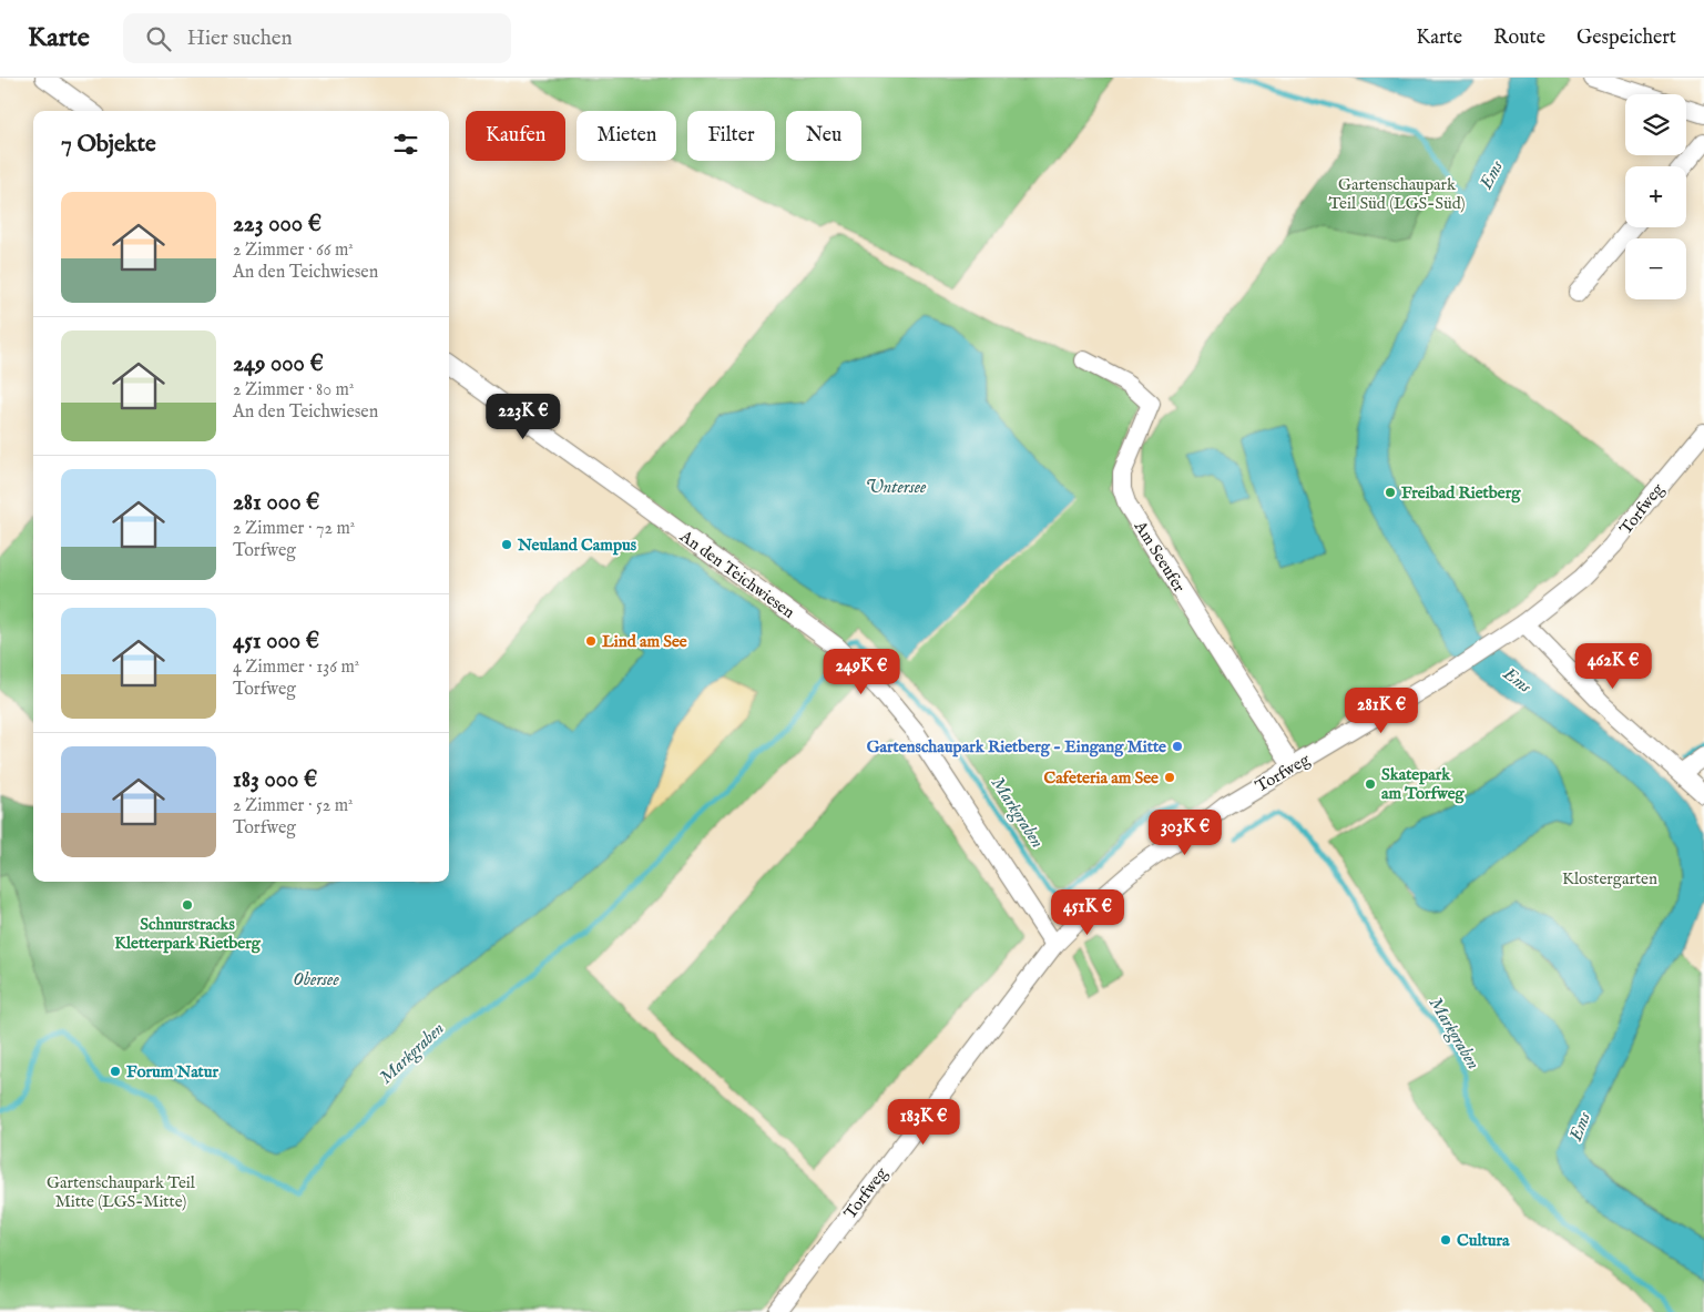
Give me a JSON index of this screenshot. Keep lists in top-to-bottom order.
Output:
{
  "streets": {
    "street": ["Torfweg", "Am Seeufer", "An den Teichwiesen"]
  },
  "crossings": [
    ["Torfweg", "Am Seeufer"],
    ["Torfweg", "An den Teichwiesen"]
  ],
  "water": [
    "Ems",
    "Untersee",
    "Markgraben",
    "Obersee"
  ],
  "parks": ["Gartenschaupark Teil Süd (LGS-Süd)", "Klostergarten", "Gartenschaupark Teil Mitte (LGS-Mitte)"],
  "places": [
    "Freibad Rietberg",
    "Neuland Campus",
    "Lind am See",
    "Gartenschaupark Rietberg - Eingang Mitte",
    "Cafeteria am See",
    "Skatepark am Torfweg",
    "Schnurstracks Kletterpark Rietberg",
    "Forum Natur",
    "Cultura"
  ],
  "page": {
    "header": "Karte",
    "search": "Hier suchen",
    "nav": ["Karte", "Route", "Gespeichert"],
    "map_buttons": ["+", "−"],
    "chip": [
      "Kaufen",
      "Mieten",
      "Filter",
      "Neu"
    ],
    "heading": "7 Objekte",
    "list": [
      {
        "name": "223 000 €",
        "note": "2 Zimmer · 66 m² · An den Teichwiesen"
      },
      {
        "name": "249 000 €",
        "note": "2 Zimmer · 80 m² · An den Teichwiesen"
      },
      {
        "name": "281 000 €",
        "note": "2 Zimmer · 72 m² · Torfweg"
      },
      {
        "name": "451 000 €",
        "note": "4 Zimmer · 136 m² · Torfweg"
      },
      {
        "name": "183 000 €",
        "note": "2 Zimmer · 52 m² · Torfweg"
      }
    ],
    "price": [
      "223K €",
      "462K €",
      "249K €",
      "281K €",
      "303K €",
      "451K €",
      "183K €"
    ]
  }
}
